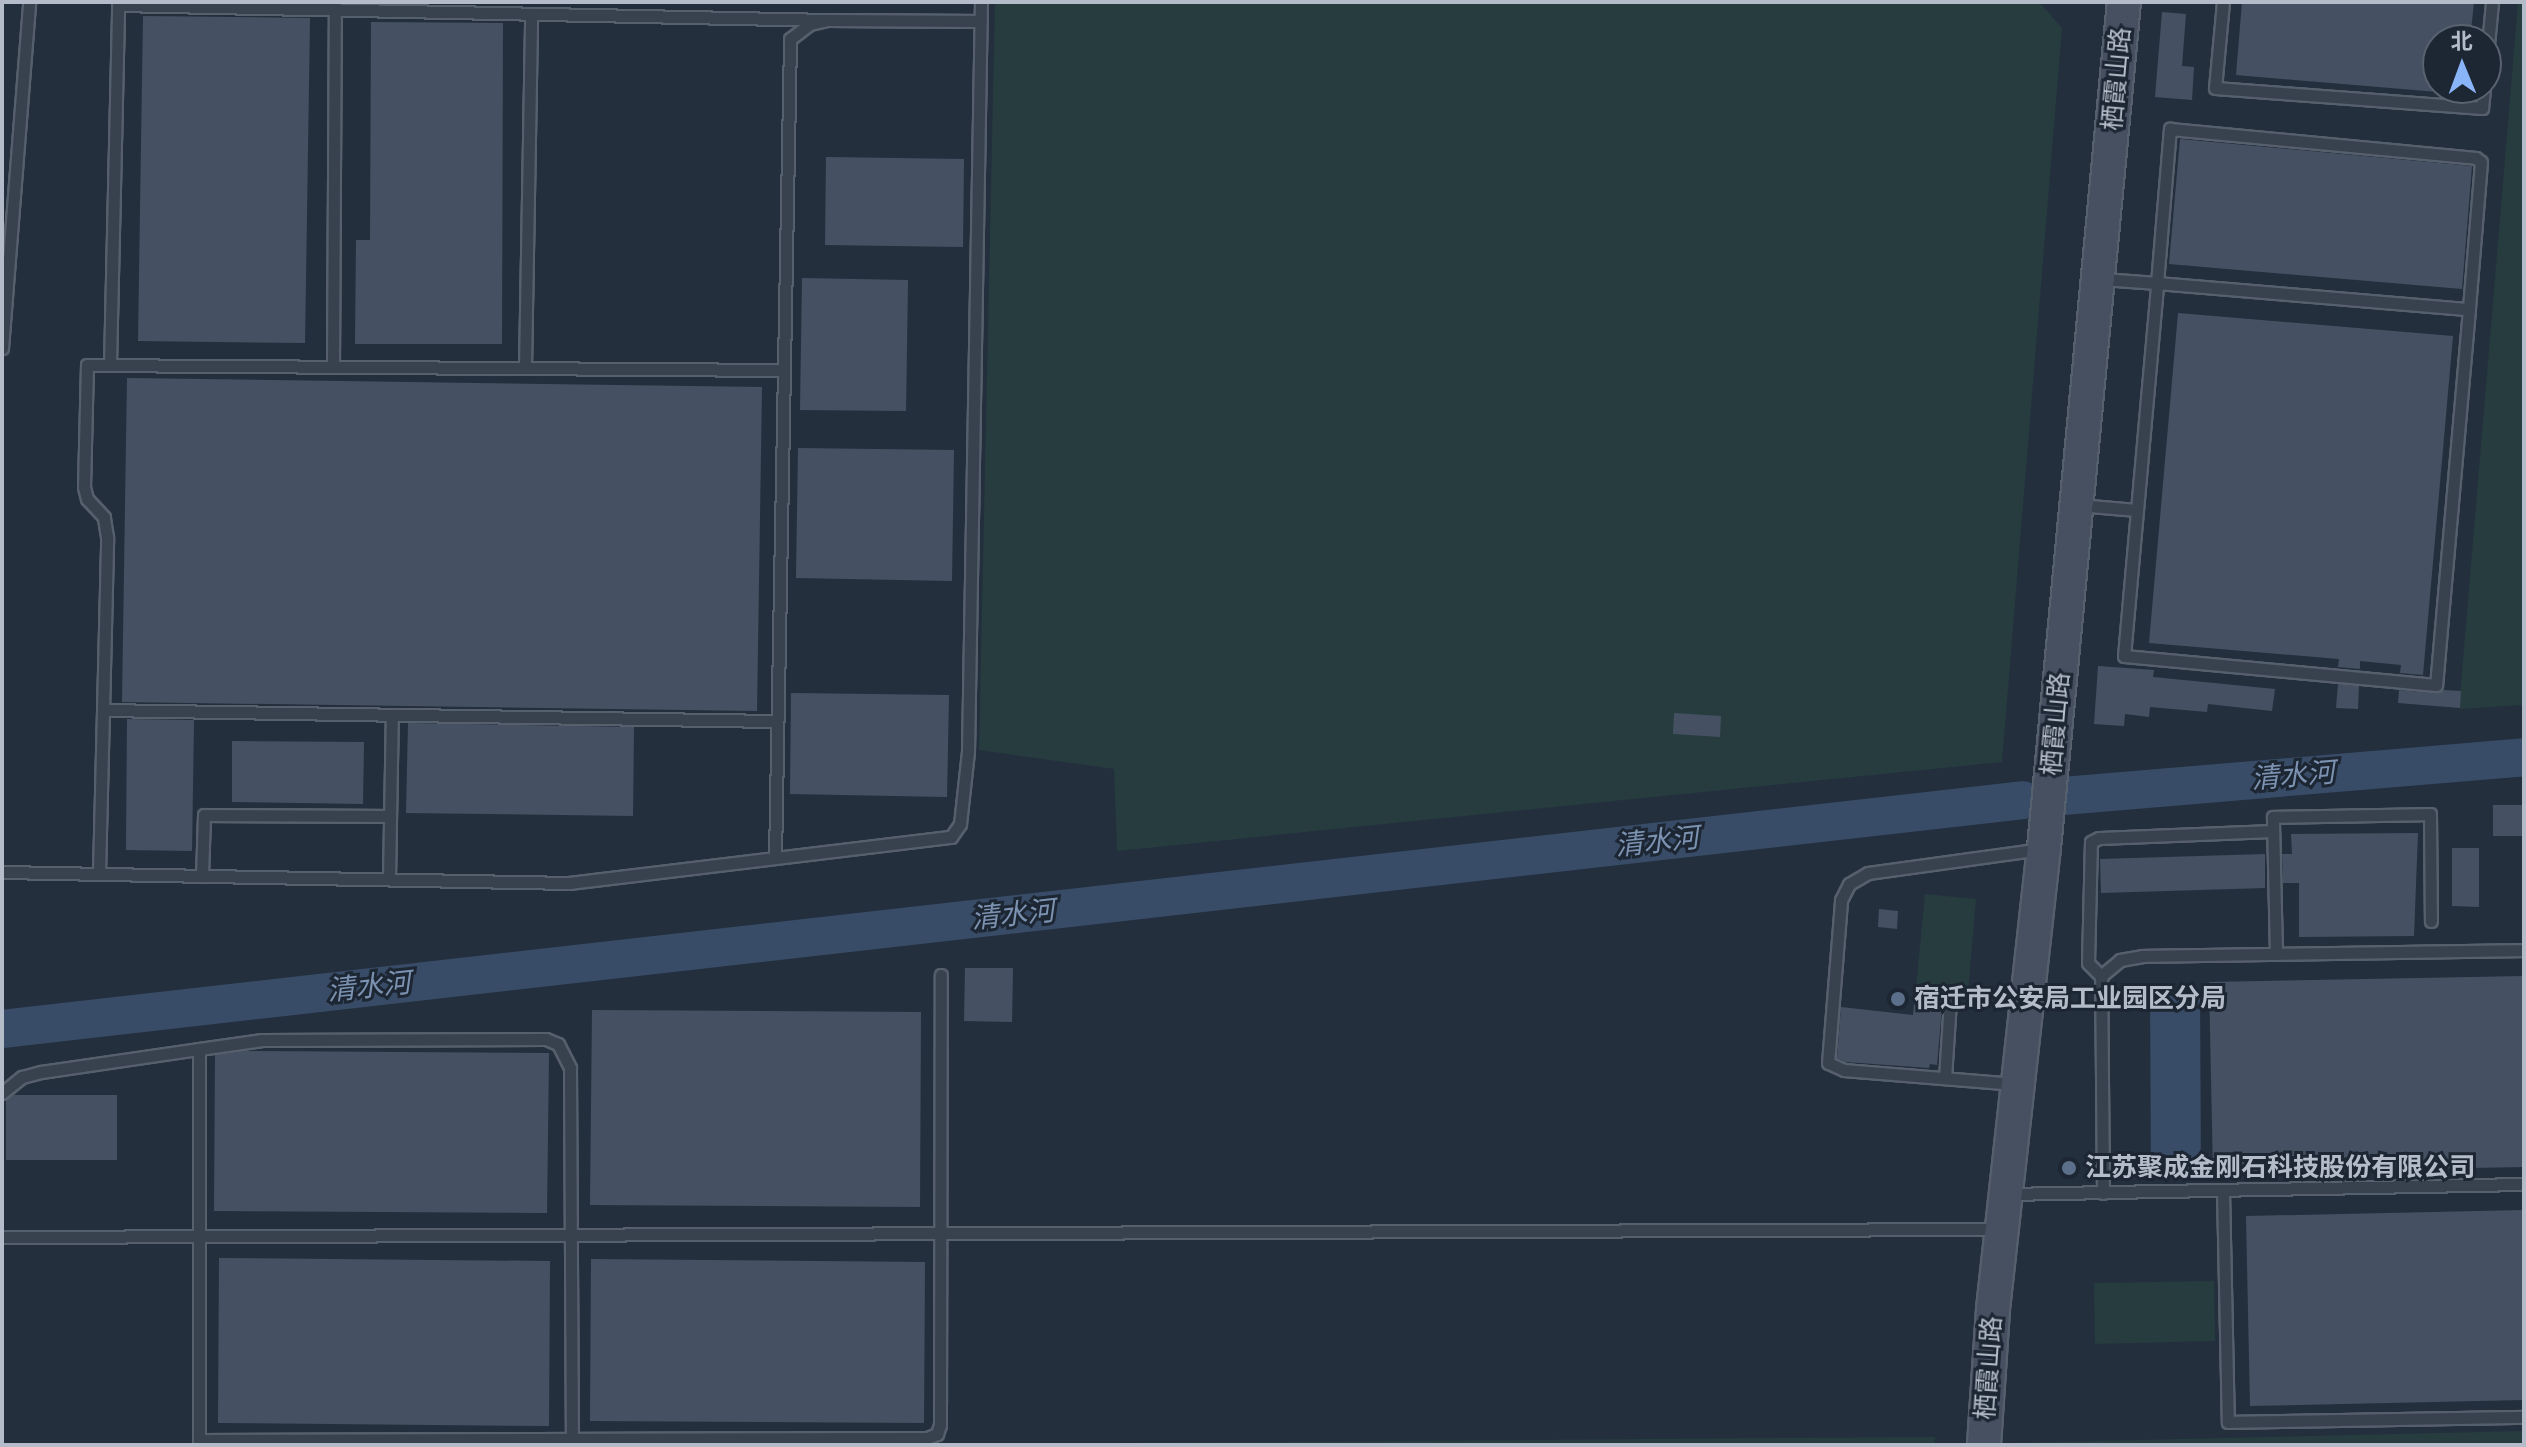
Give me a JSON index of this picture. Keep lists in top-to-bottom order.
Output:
{
  "streets": {
    "street": ["栖霞山路"]
  },
  "water": ["清水河"],
  "places": ["宿迁市公安局工业园区分局", "江苏聚成金刚石科技股份有限公司"],
  "north": "top"
}
